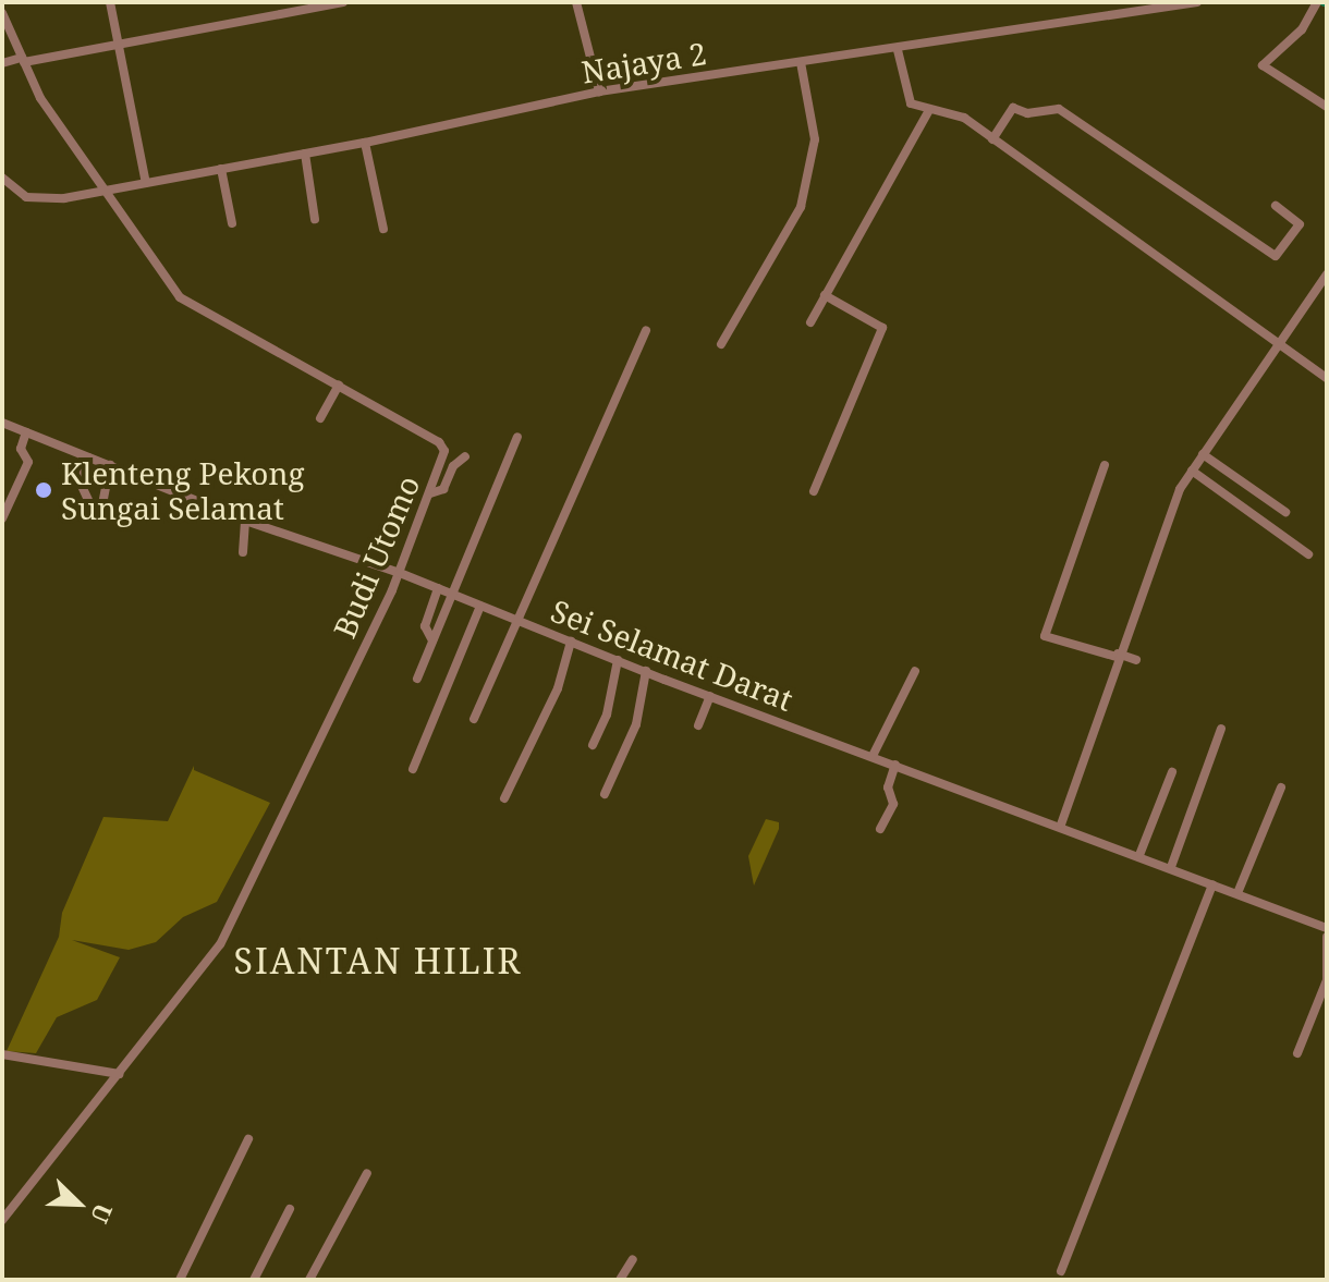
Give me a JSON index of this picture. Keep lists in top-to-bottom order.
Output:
{
  "streets": {
    "street": ["Najaya 2", "Budi Utomo", "Sei Selamat Darat"]
  },
  "crossings": [
    ["Najaya 2", "Budi Utomo"],
    ["Budi Utomo", "Sei Selamat Darat"]
  ],
  "districts": ["SIANTAN HILIR"],
  "places": ["Klenteng Pekong Sungai Selamat"],
  "north": "bottom right"
}
